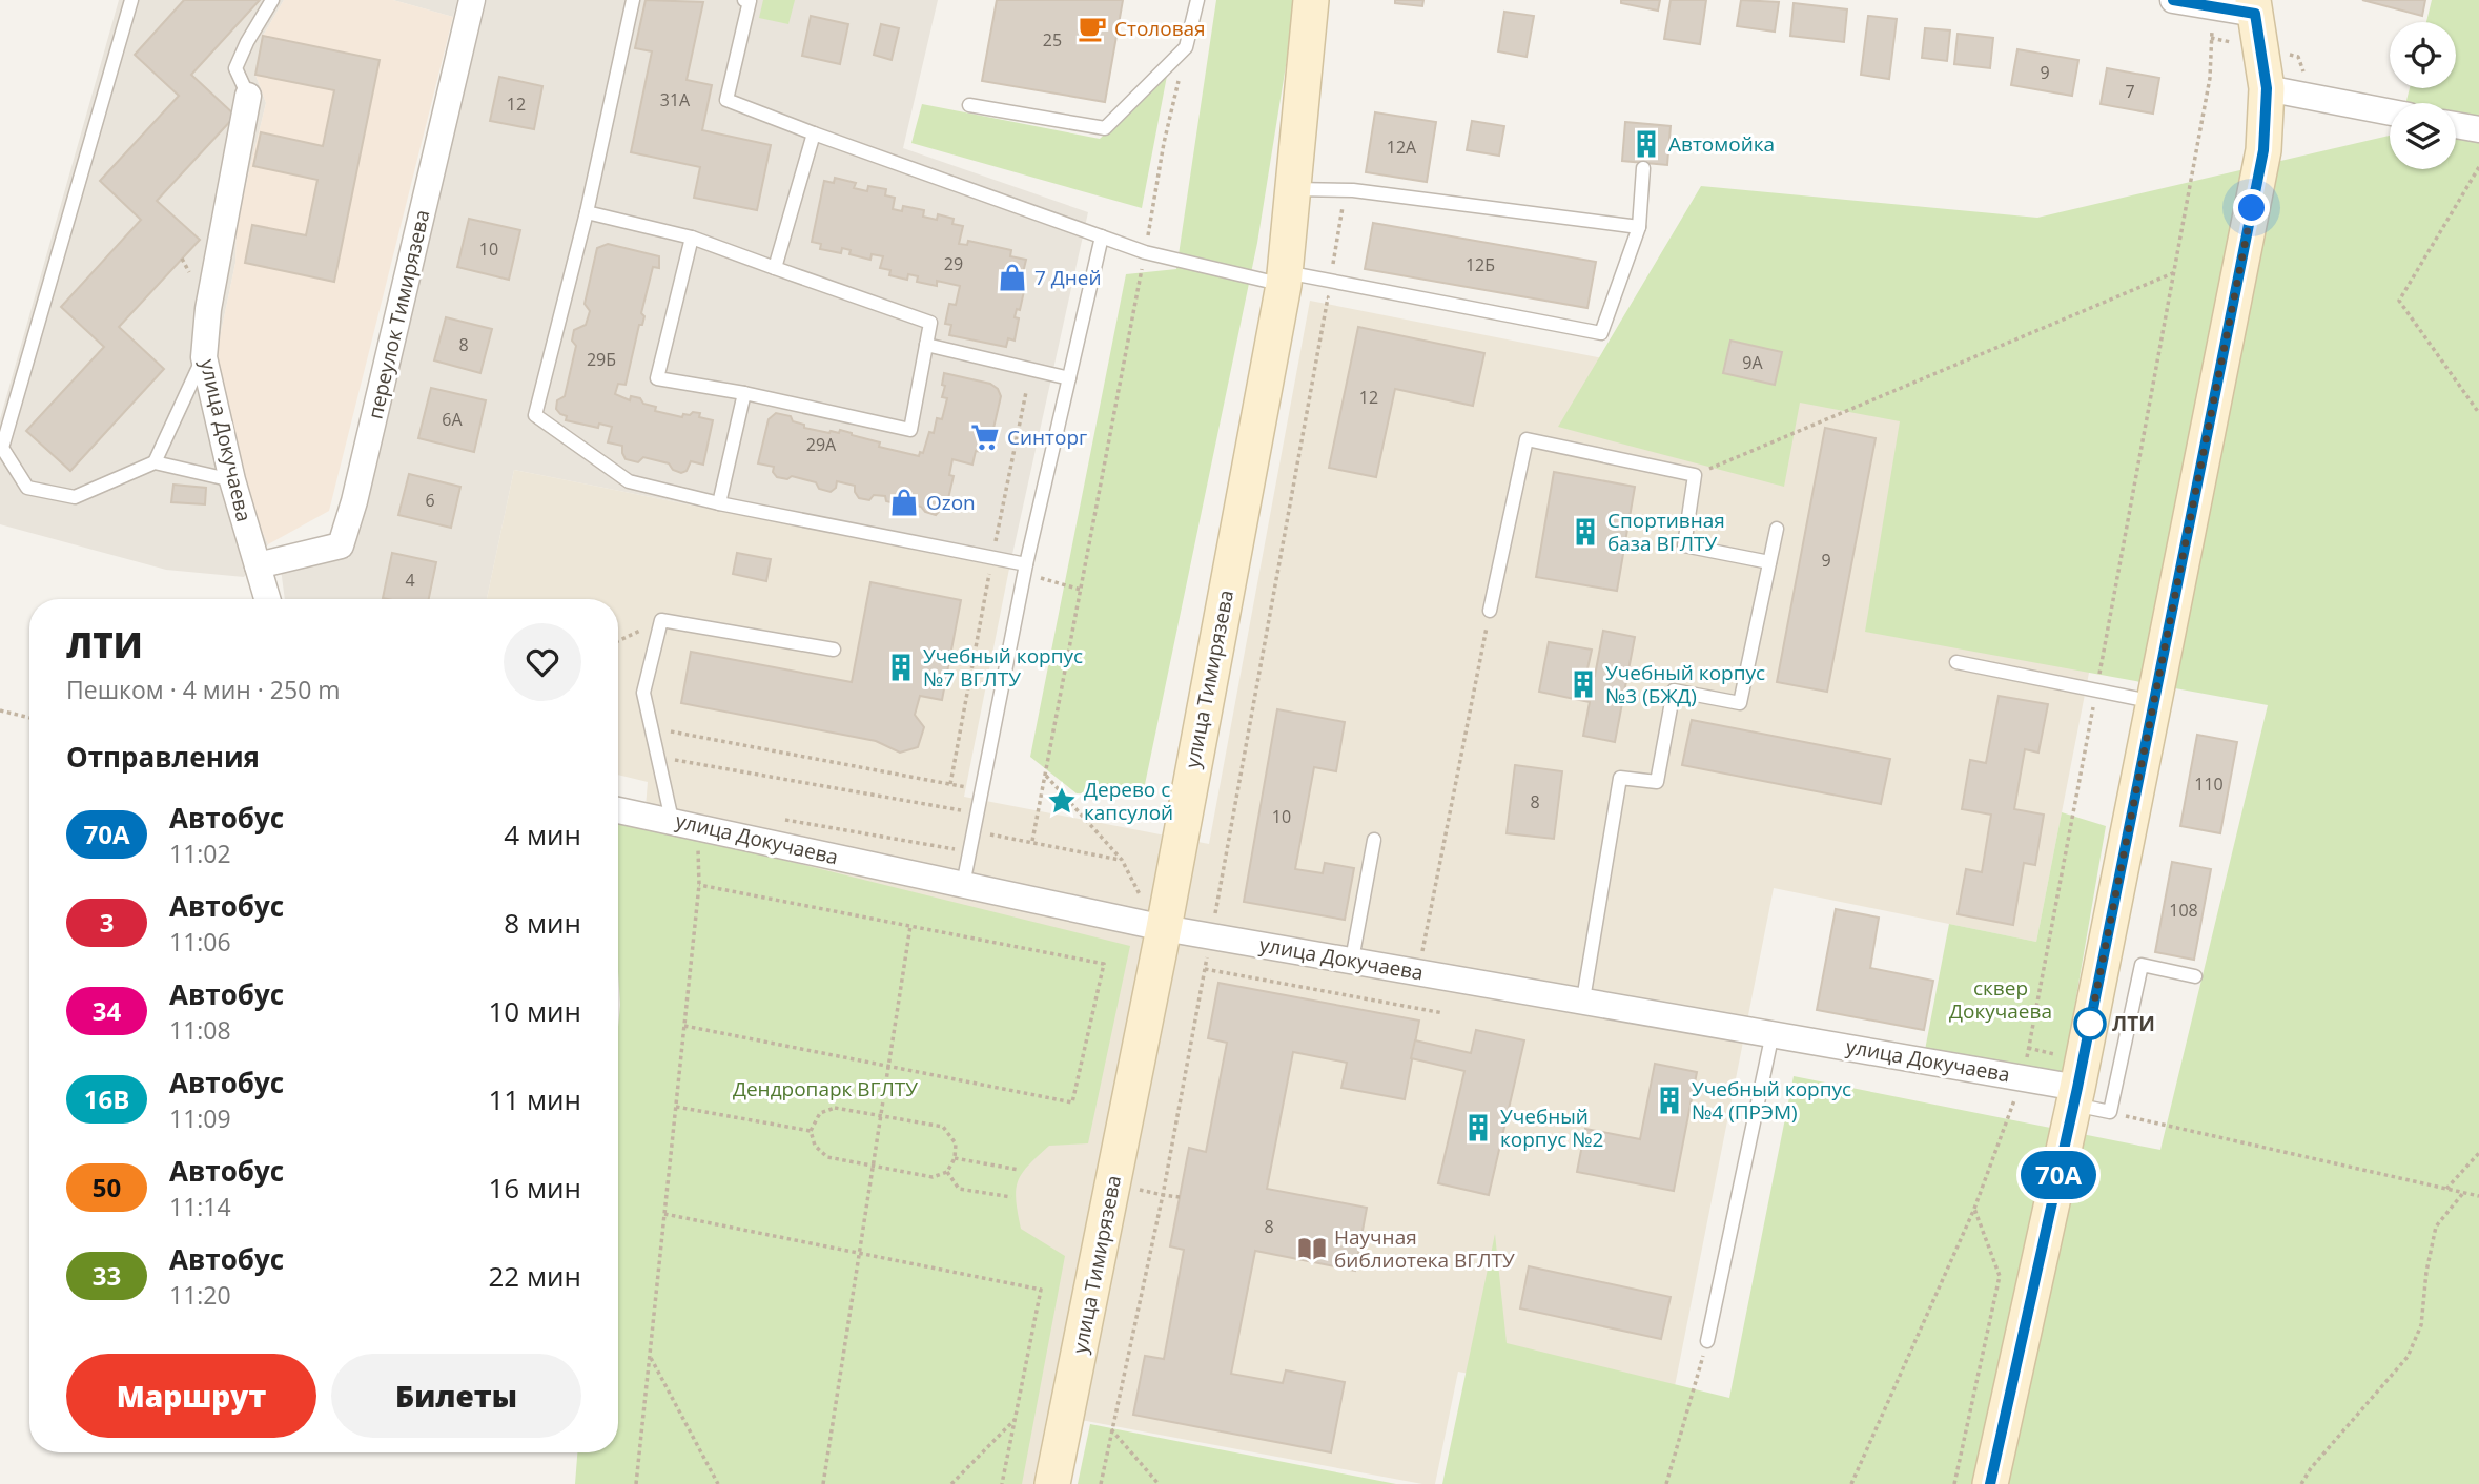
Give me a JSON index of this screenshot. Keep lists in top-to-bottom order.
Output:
{
  "streets": {
    "main road": ["улица Тимирязева"],
    "street": ["переулок Тимирязева", "улица Докучаева"]
  },
  "crossings": [
    ["переулок Тимирязева", "улица Докучаева"],
    ["улица Докучаева", "улица Тимирязева"]
  ],
  "parks": ["сквер Докучаева", "Дендропарк ВГЛТУ"],
  "places": {
    "cafe": ["Столовая"],
    "building": [
      "Автомойка",
      "Спортивная база ВГЛТУ",
      "Учебный корпус №7 ВГЛТУ",
      "Учебный корпус №3 (БЖД)",
      "Учебный корпус №4 (ПРЭМ)",
      "Учебный корпус №2"
    ],
    "shop": ["7 Дней", "Ozon"],
    "supermarket": ["Синторг"],
    "place": ["Дерево с капсулой"],
    "other": ["ЛТИ"],
    "library": ["Научная библиотека ВГЛТУ"]
  },
  "lines": ["bus line 70А"],
  "house_numbers": [
    "25",
    "9",
    "7",
    "31А",
    "12",
    "12А",
    "10",
    "29",
    "12Б",
    "8",
    "29Б",
    "9А",
    "12",
    "6А",
    "29А",
    "6",
    "9",
    "4",
    "110",
    "8",
    "10",
    "108",
    "8"
  ],
  "page": {
    "on_map": "70А",
    "heading": [
      ["ЛТИ", "Пешком · 4 мин · 250 m"],
      "Отправления"
    ],
    "list": [
      {
        "mark": "70А",
        "name": "Автобус",
        "note": "11:02",
        "value": "4 мин"
      },
      {
        "mark": "3",
        "name": "Автобус",
        "note": "11:06",
        "value": "8 мин"
      },
      {
        "mark": "34",
        "name": "Автобус",
        "note": "11:08",
        "value": "10 мин"
      },
      {
        "mark": "16В",
        "name": "Автобус",
        "note": "11:09",
        "value": "11 мин"
      },
      {
        "mark": "50",
        "name": "Автобус",
        "note": "11:14",
        "value": "16 мин"
      },
      {
        "mark": "33",
        "name": "Автобус",
        "note": "11:20",
        "value": "22 мин"
      }
    ],
    "buttons": ["Маршрут", "Билеты"]
  }
}
